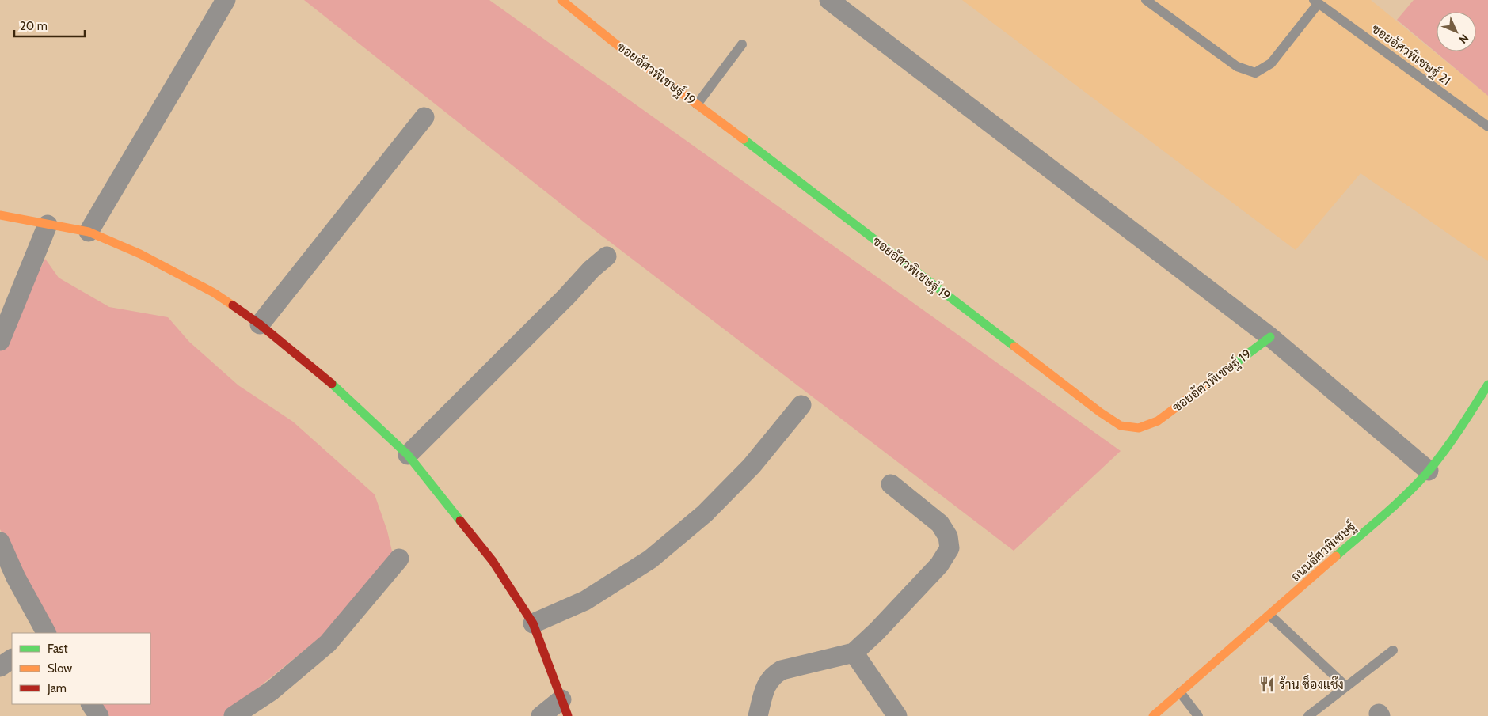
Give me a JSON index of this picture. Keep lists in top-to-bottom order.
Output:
{
  "streets": {
    "street": ["ซอยอัศวพิเชษฐ์ 19", "ถนนอัศวพิเชษฐ์"],
    "lane": ["ซอยอัศวพิเชษฐ์ 21"]
  },
  "places": {
    "restaurant": ["ร้าน ช็องแช๊ง"]
  },
  "legend": ["Fast", "Slow", "Jam"],
  "scale_bar": "20 m",
  "north": "bottom right"
}
